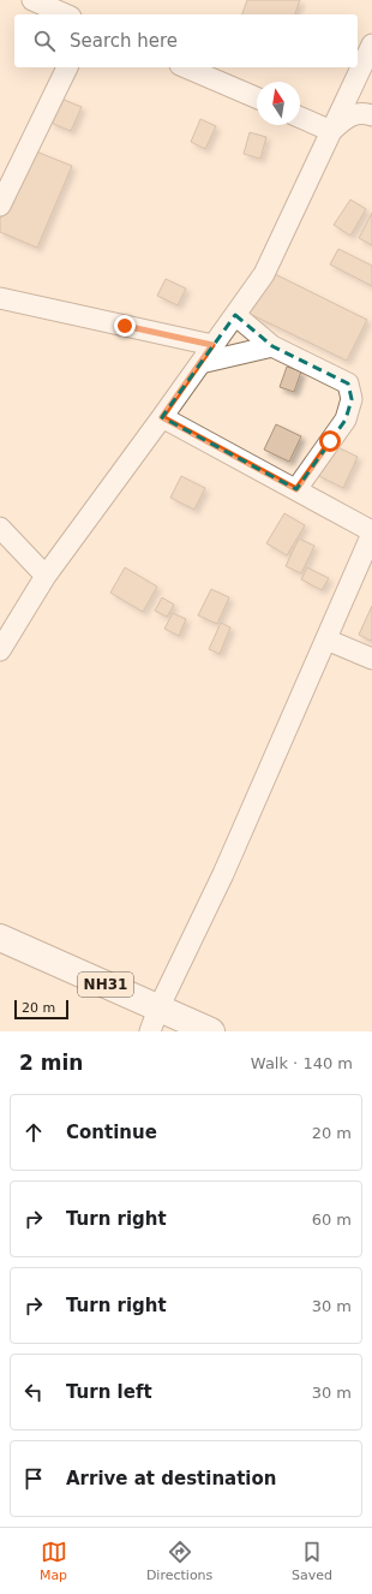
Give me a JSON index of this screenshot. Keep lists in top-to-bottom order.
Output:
{
  "streets": {
    "highway": ["NH31"]
  },
  "scale_bar": "20 m",
  "north": "top",
  "page": {
    "search": "Search here",
    "scale": "20 m",
    "heading": ["2 min", "Walk · 140 m"],
    "list": [
      ["Continue", "20 m"],
      ["Turn right", "60 m"],
      ["Turn right", "30 m"],
      ["Turn left", "30 m"],
      "Arrive at destination"
    ],
    "nav": ["Map", "Directions", "Saved"]
  }
}
